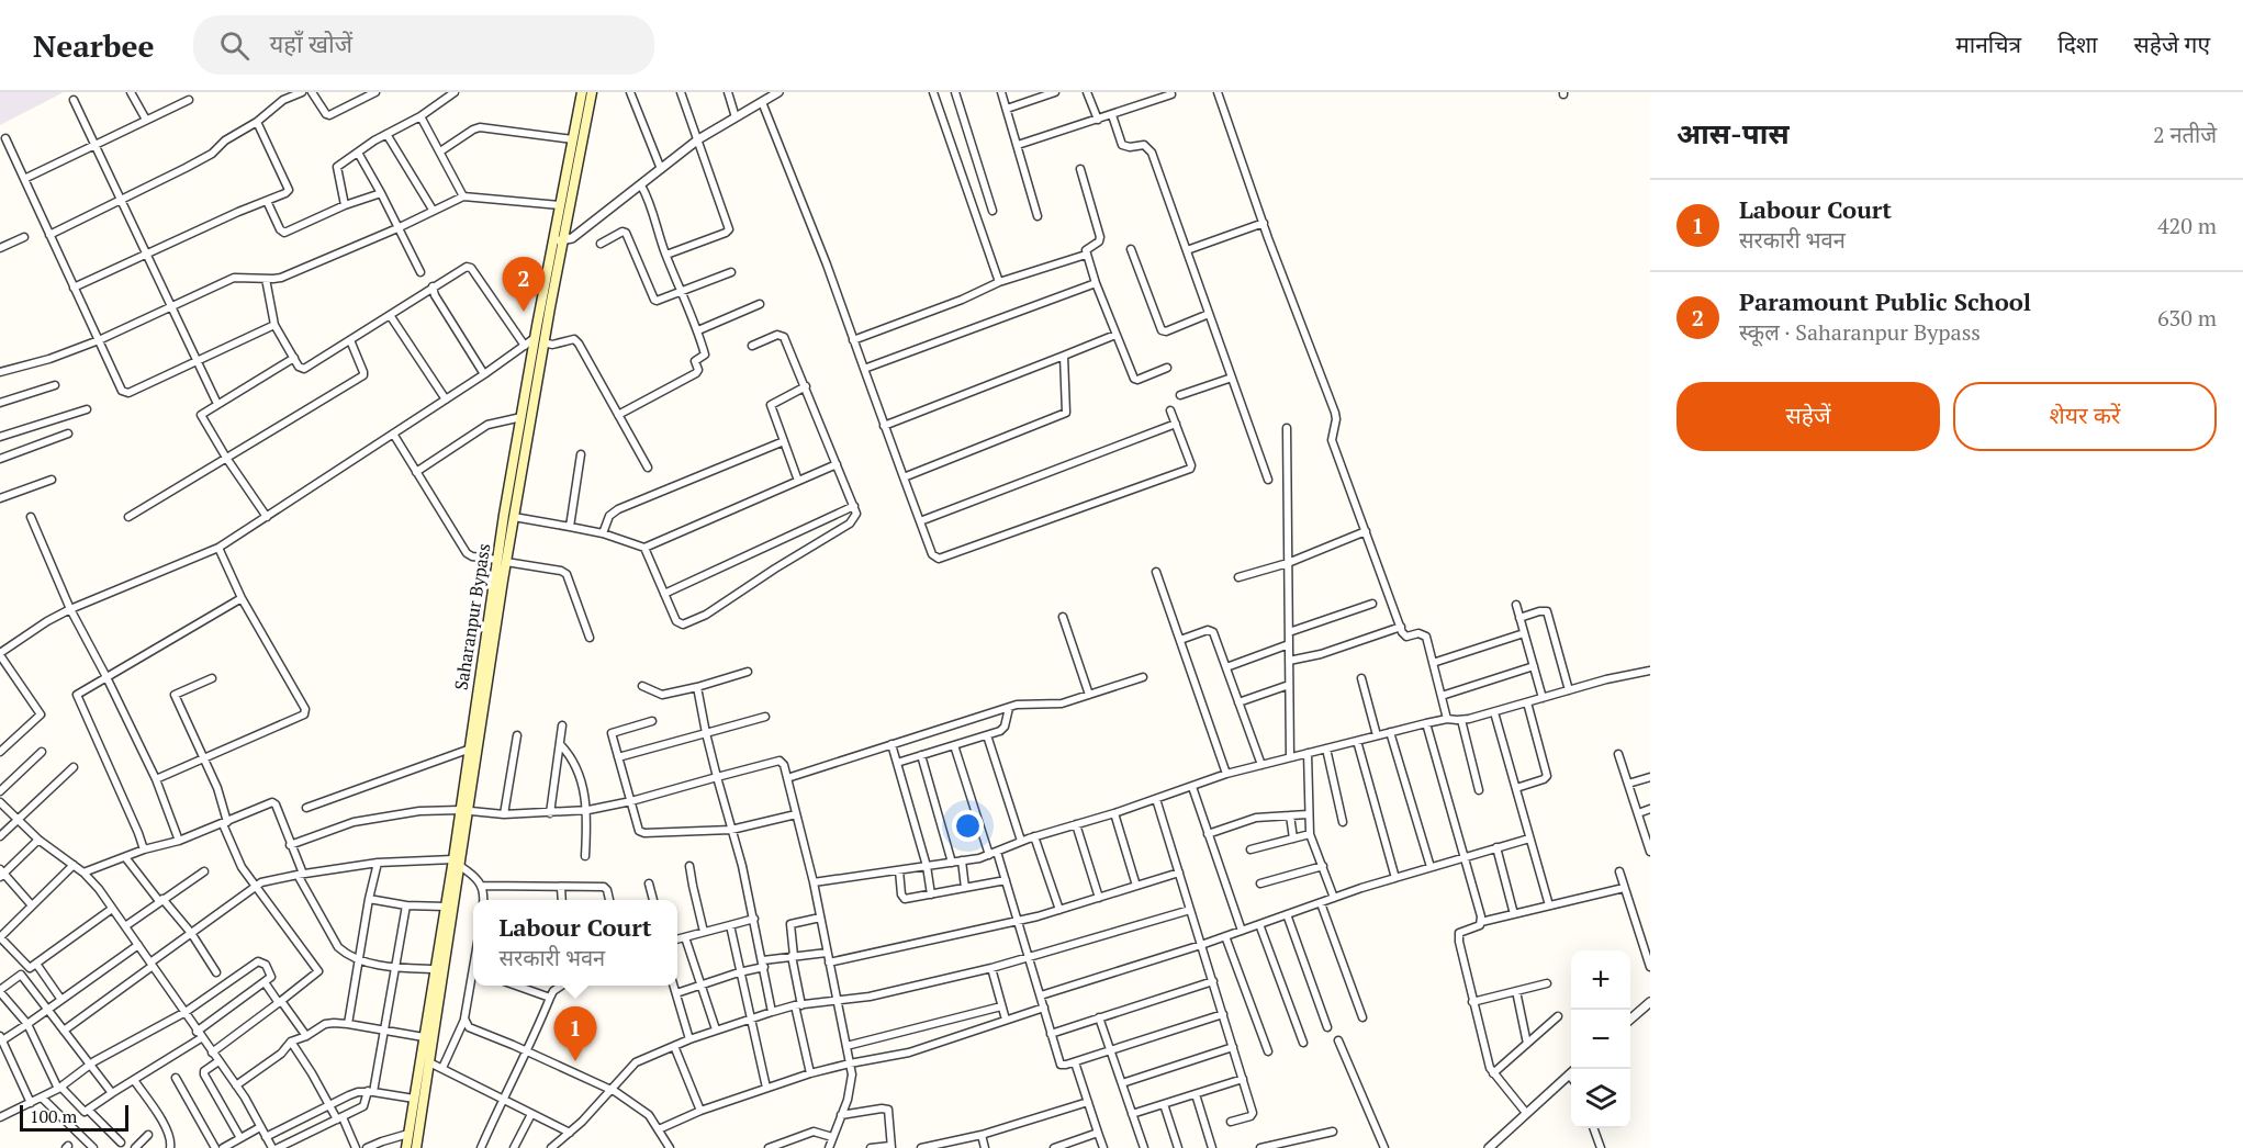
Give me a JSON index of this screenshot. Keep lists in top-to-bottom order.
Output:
{
  "streets": {
    "main road": ["Saharanpur Bypass"]
  },
  "scale_bar": "100 m",
  "page": {
    "header": "Nearbee",
    "search": "यहाँ खोजें",
    "nav": ["मानचित्र", "दिशा", "सहेजे गए"],
    "heading": ["आस-पास", "2 नतीजे"],
    "list": [
      {
        "mark": "1",
        "name": "Labour Court",
        "note": "सरकारी भवन",
        "value": "420 m"
      },
      {
        "mark": "2",
        "name": "Paramount Public School",
        "note": "स्कूल · Saharanpur Bypass",
        "value": "630 m"
      }
    ],
    "pins": ["2", "1"],
    "buttons": ["सहेजें", "शेयर करें"],
    "popup": ["Labour Court", "सरकारी भवन"],
    "map_buttons": ["+", "−"],
    "scale": "100 m"
  }
}
